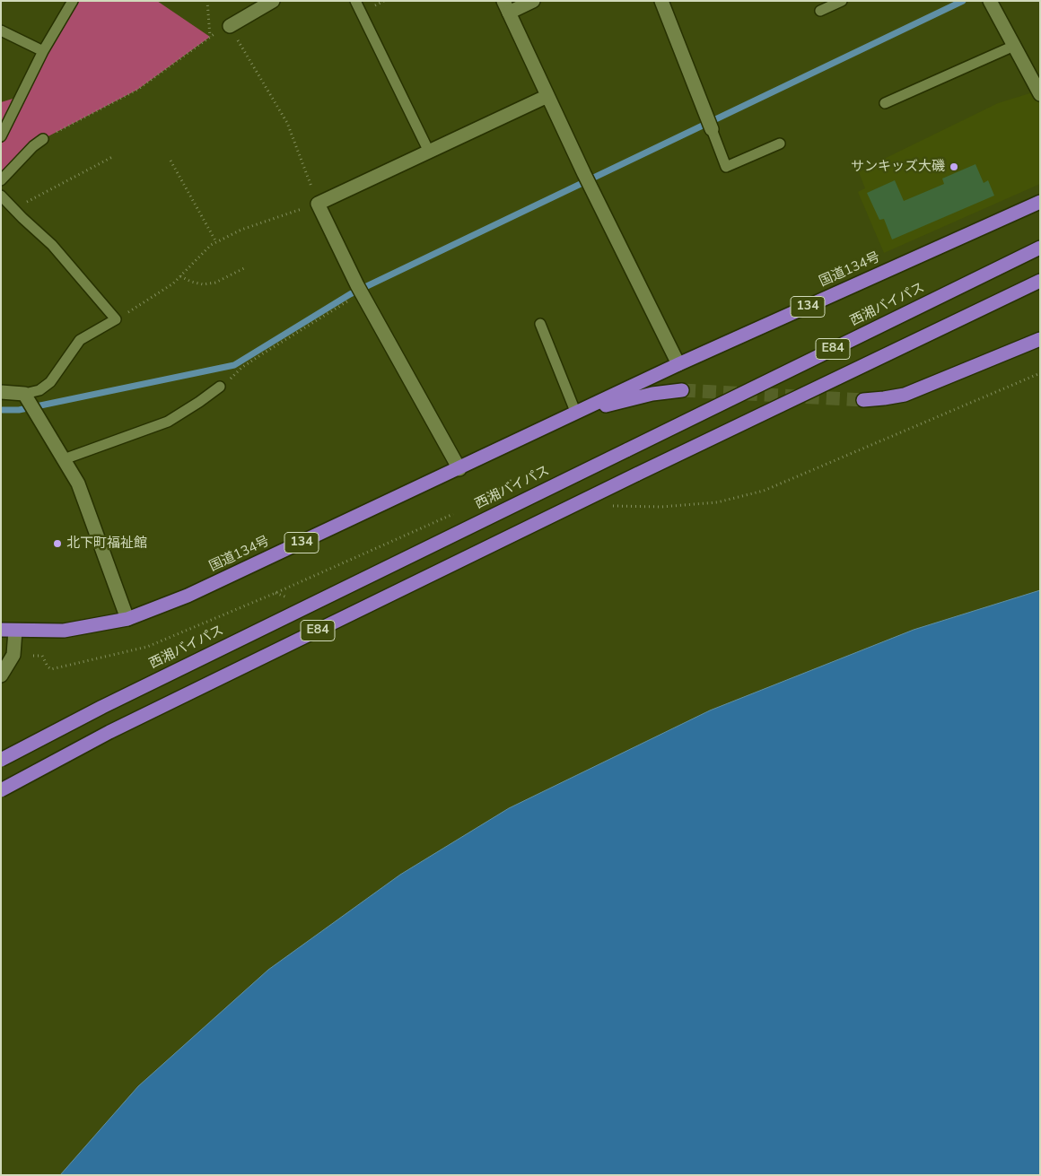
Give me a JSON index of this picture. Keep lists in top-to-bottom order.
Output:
{
  "streets": {
    "highway": [
      "国道134号",
      "西湘バイパス",
      "134",
      "E84"
    ]
  },
  "places": ["サンキッズ大磯", "北下町福祉館"]
}
